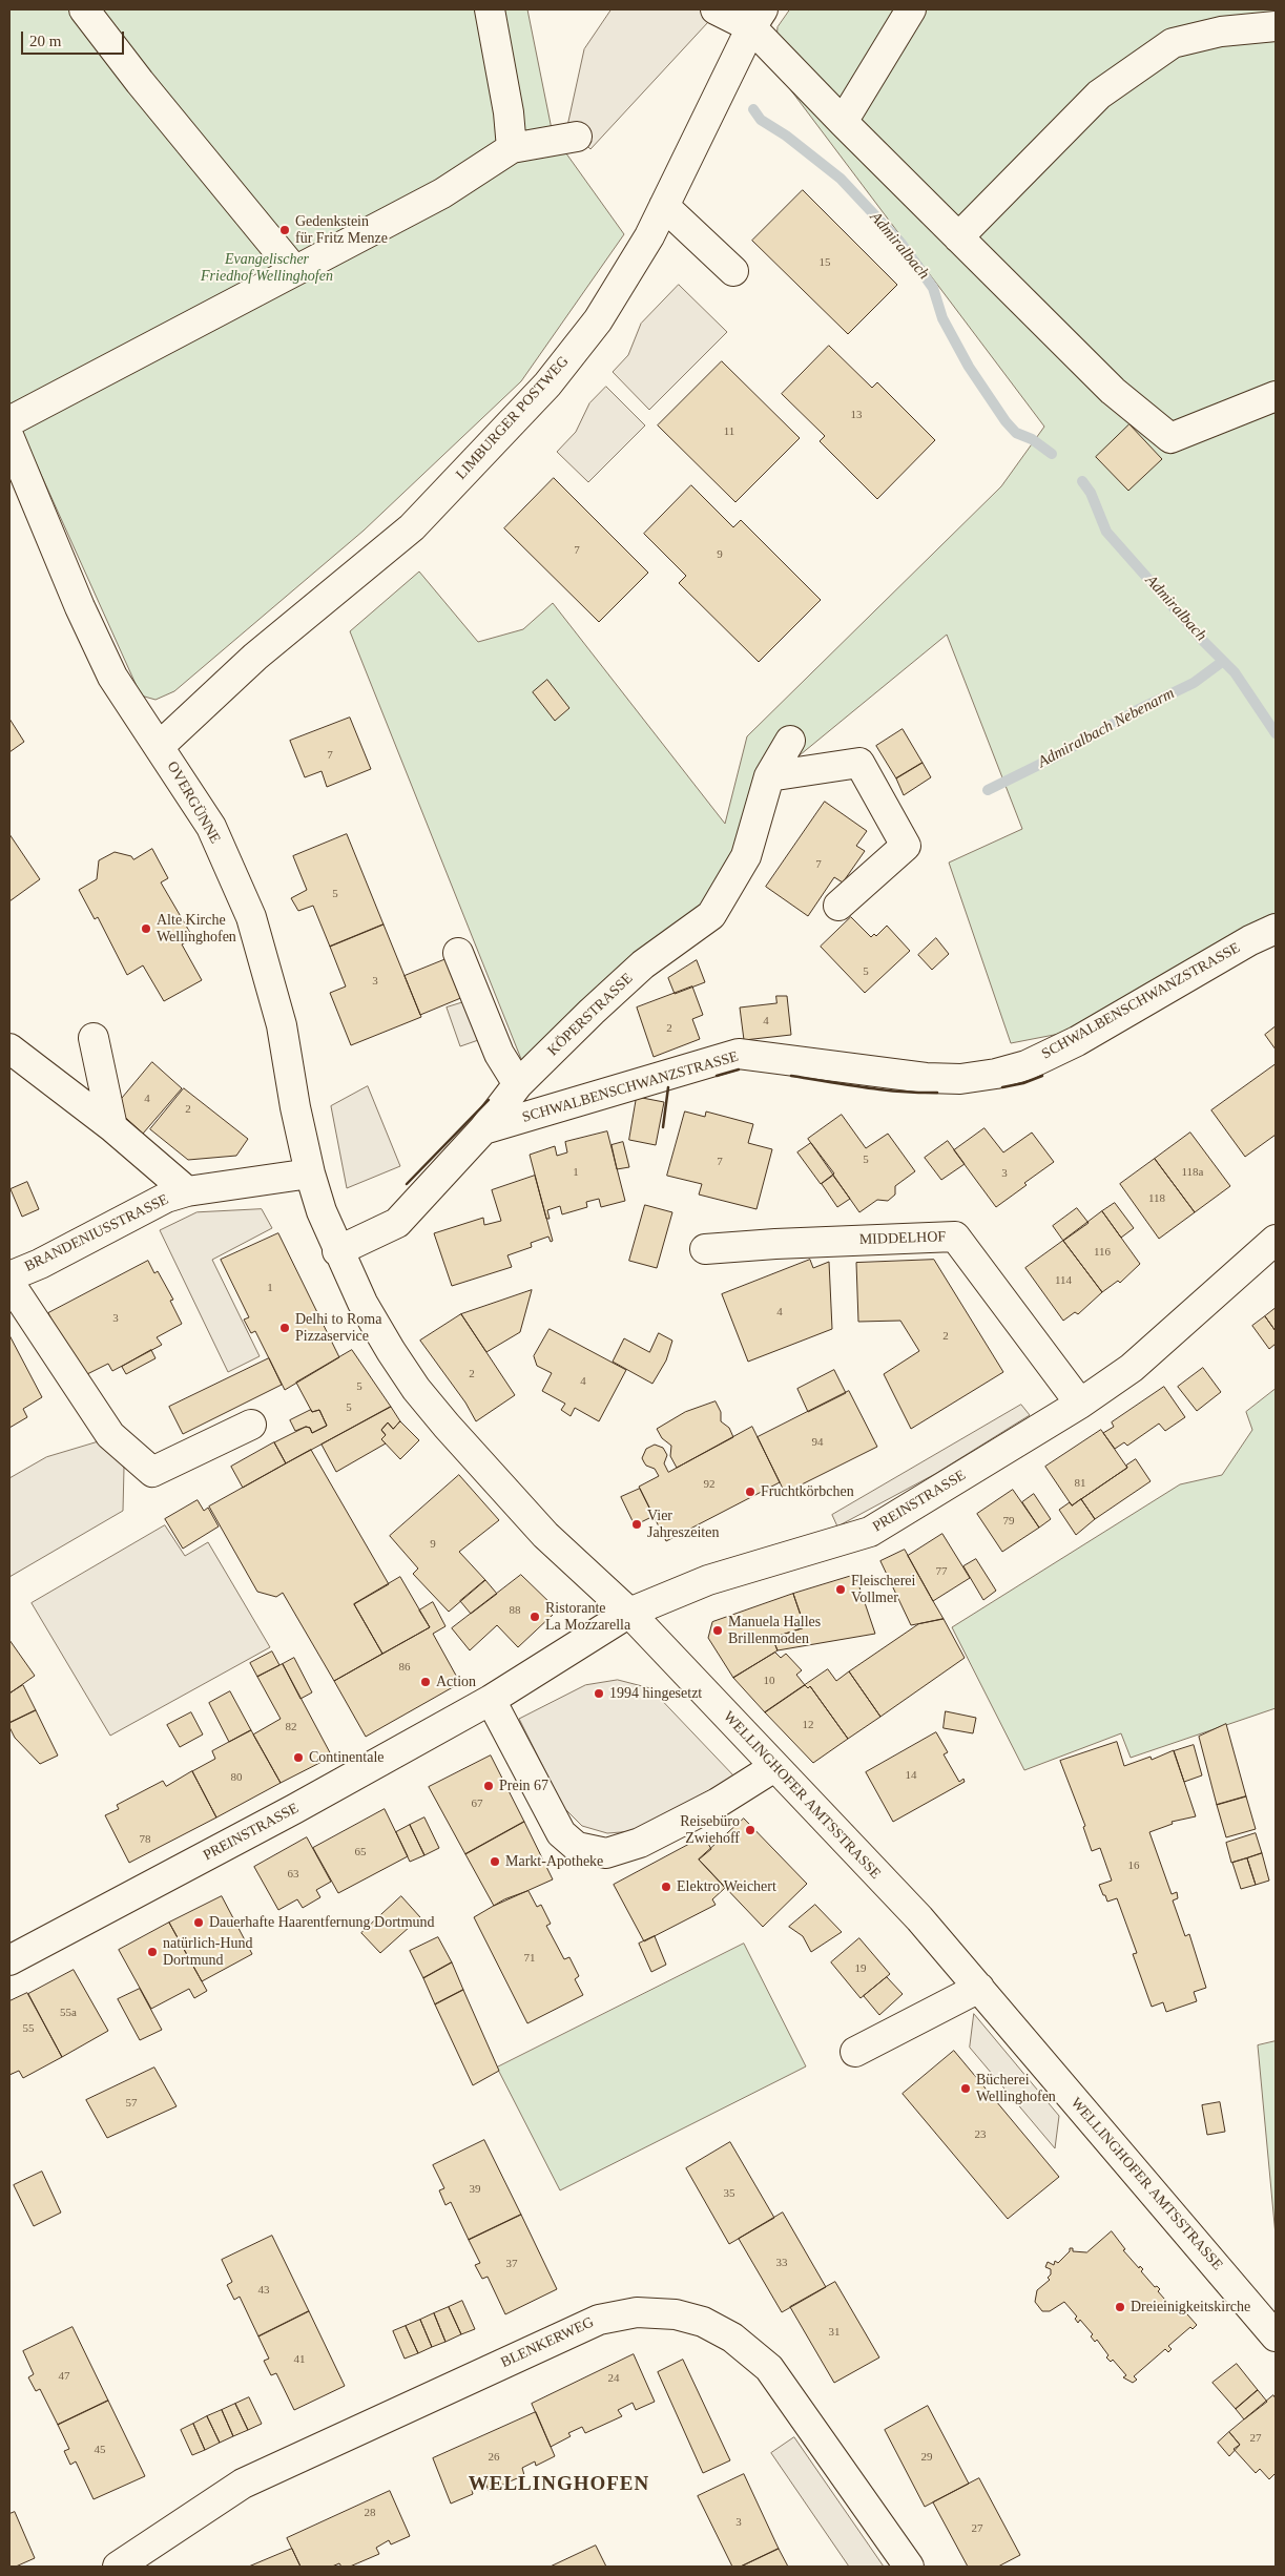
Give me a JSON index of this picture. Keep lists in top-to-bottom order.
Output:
{
  "streets": {
    "street": [
      "LIMBURGER POSTWEG",
      "OVERGÜNNE",
      "SCHWALBENSCHWANZSTRASSE",
      "KÖPERSTRASSE",
      "BRANDENIUSSTRASSE",
      "MIDDELHOF",
      "PREINSTRASSE",
      "WELLINGHOFER AMTSSTRASSE",
      "BLENKERWEG"
    ]
  },
  "crossings": [
    ["LIMBURGER POSTWEG", "OVERGÜNNE"],
    ["OVERGÜNNE", "KÖPERSTRASSE"],
    ["OVERGÜNNE", "BRANDENIUSSTRASSE"],
    ["OVERGÜNNE", "WELLINGHOFER AMTSSTRASSE"],
    ["SCHWALBENSCHWANZSTRASSE", "KÖPERSTRASSE"],
    ["KÖPERSTRASSE", "WELLINGHOFER AMTSSTRASSE"],
    ["MIDDELHOF", "PREINSTRASSE"],
    ["PREINSTRASSE", "WELLINGHOFER AMTSSTRASSE"]
  ],
  "districts": ["WELLINGHOFEN"],
  "water": ["Admiralbach", "Admiralbach Nebenarm"],
  "parks": ["Evangelischer Friedhof Wellinghofen"],
  "places": [
    "Gedenkstein für Fritz Menze",
    "Alte Kirche Wellinghofen",
    "Delhi to Roma Pizzaservice",
    "Fruchtkörbchen",
    "Vier Jahreszeiten",
    "Fleischerei Vollmer",
    "Ristorante La Mozzarella",
    "Manuela Halles Brillenmoden",
    "Action",
    "1994 hingesetzt",
    "Continentale",
    "Prein 67",
    "Reisebüro Zwiehoff",
    "Markt-Apotheke",
    "Elektro Weichert",
    "Dauerhafte Haarentfernung Dortmund",
    "natürlich-Hund Dortmund",
    "Bücherei Wellinghofen",
    "Dreieinigkeitskirche"
  ],
  "house_numbers": [
    "15",
    "13",
    "11",
    "7",
    "9",
    "7",
    "7",
    "5",
    "5",
    "3",
    "4",
    "2",
    "4",
    "2",
    "5",
    "7",
    "1",
    "118a",
    "3",
    "118",
    "116",
    "114",
    "1",
    "4",
    "3",
    "2",
    "2",
    "4",
    "5",
    "5",
    "94",
    "81",
    "92",
    "79",
    "9",
    "77",
    "88",
    "86",
    "10",
    "12",
    "82",
    "14",
    "80",
    "67",
    "78",
    "65",
    "16",
    "63",
    "71",
    "19",
    "55a",
    "55",
    "57",
    "23",
    "39",
    "35",
    "33",
    "37",
    "43",
    "31",
    "41",
    "47",
    "24",
    "27",
    "45",
    "26",
    "29",
    "28",
    "3",
    "27"
  ],
  "scale_bar": "20 m"
}
